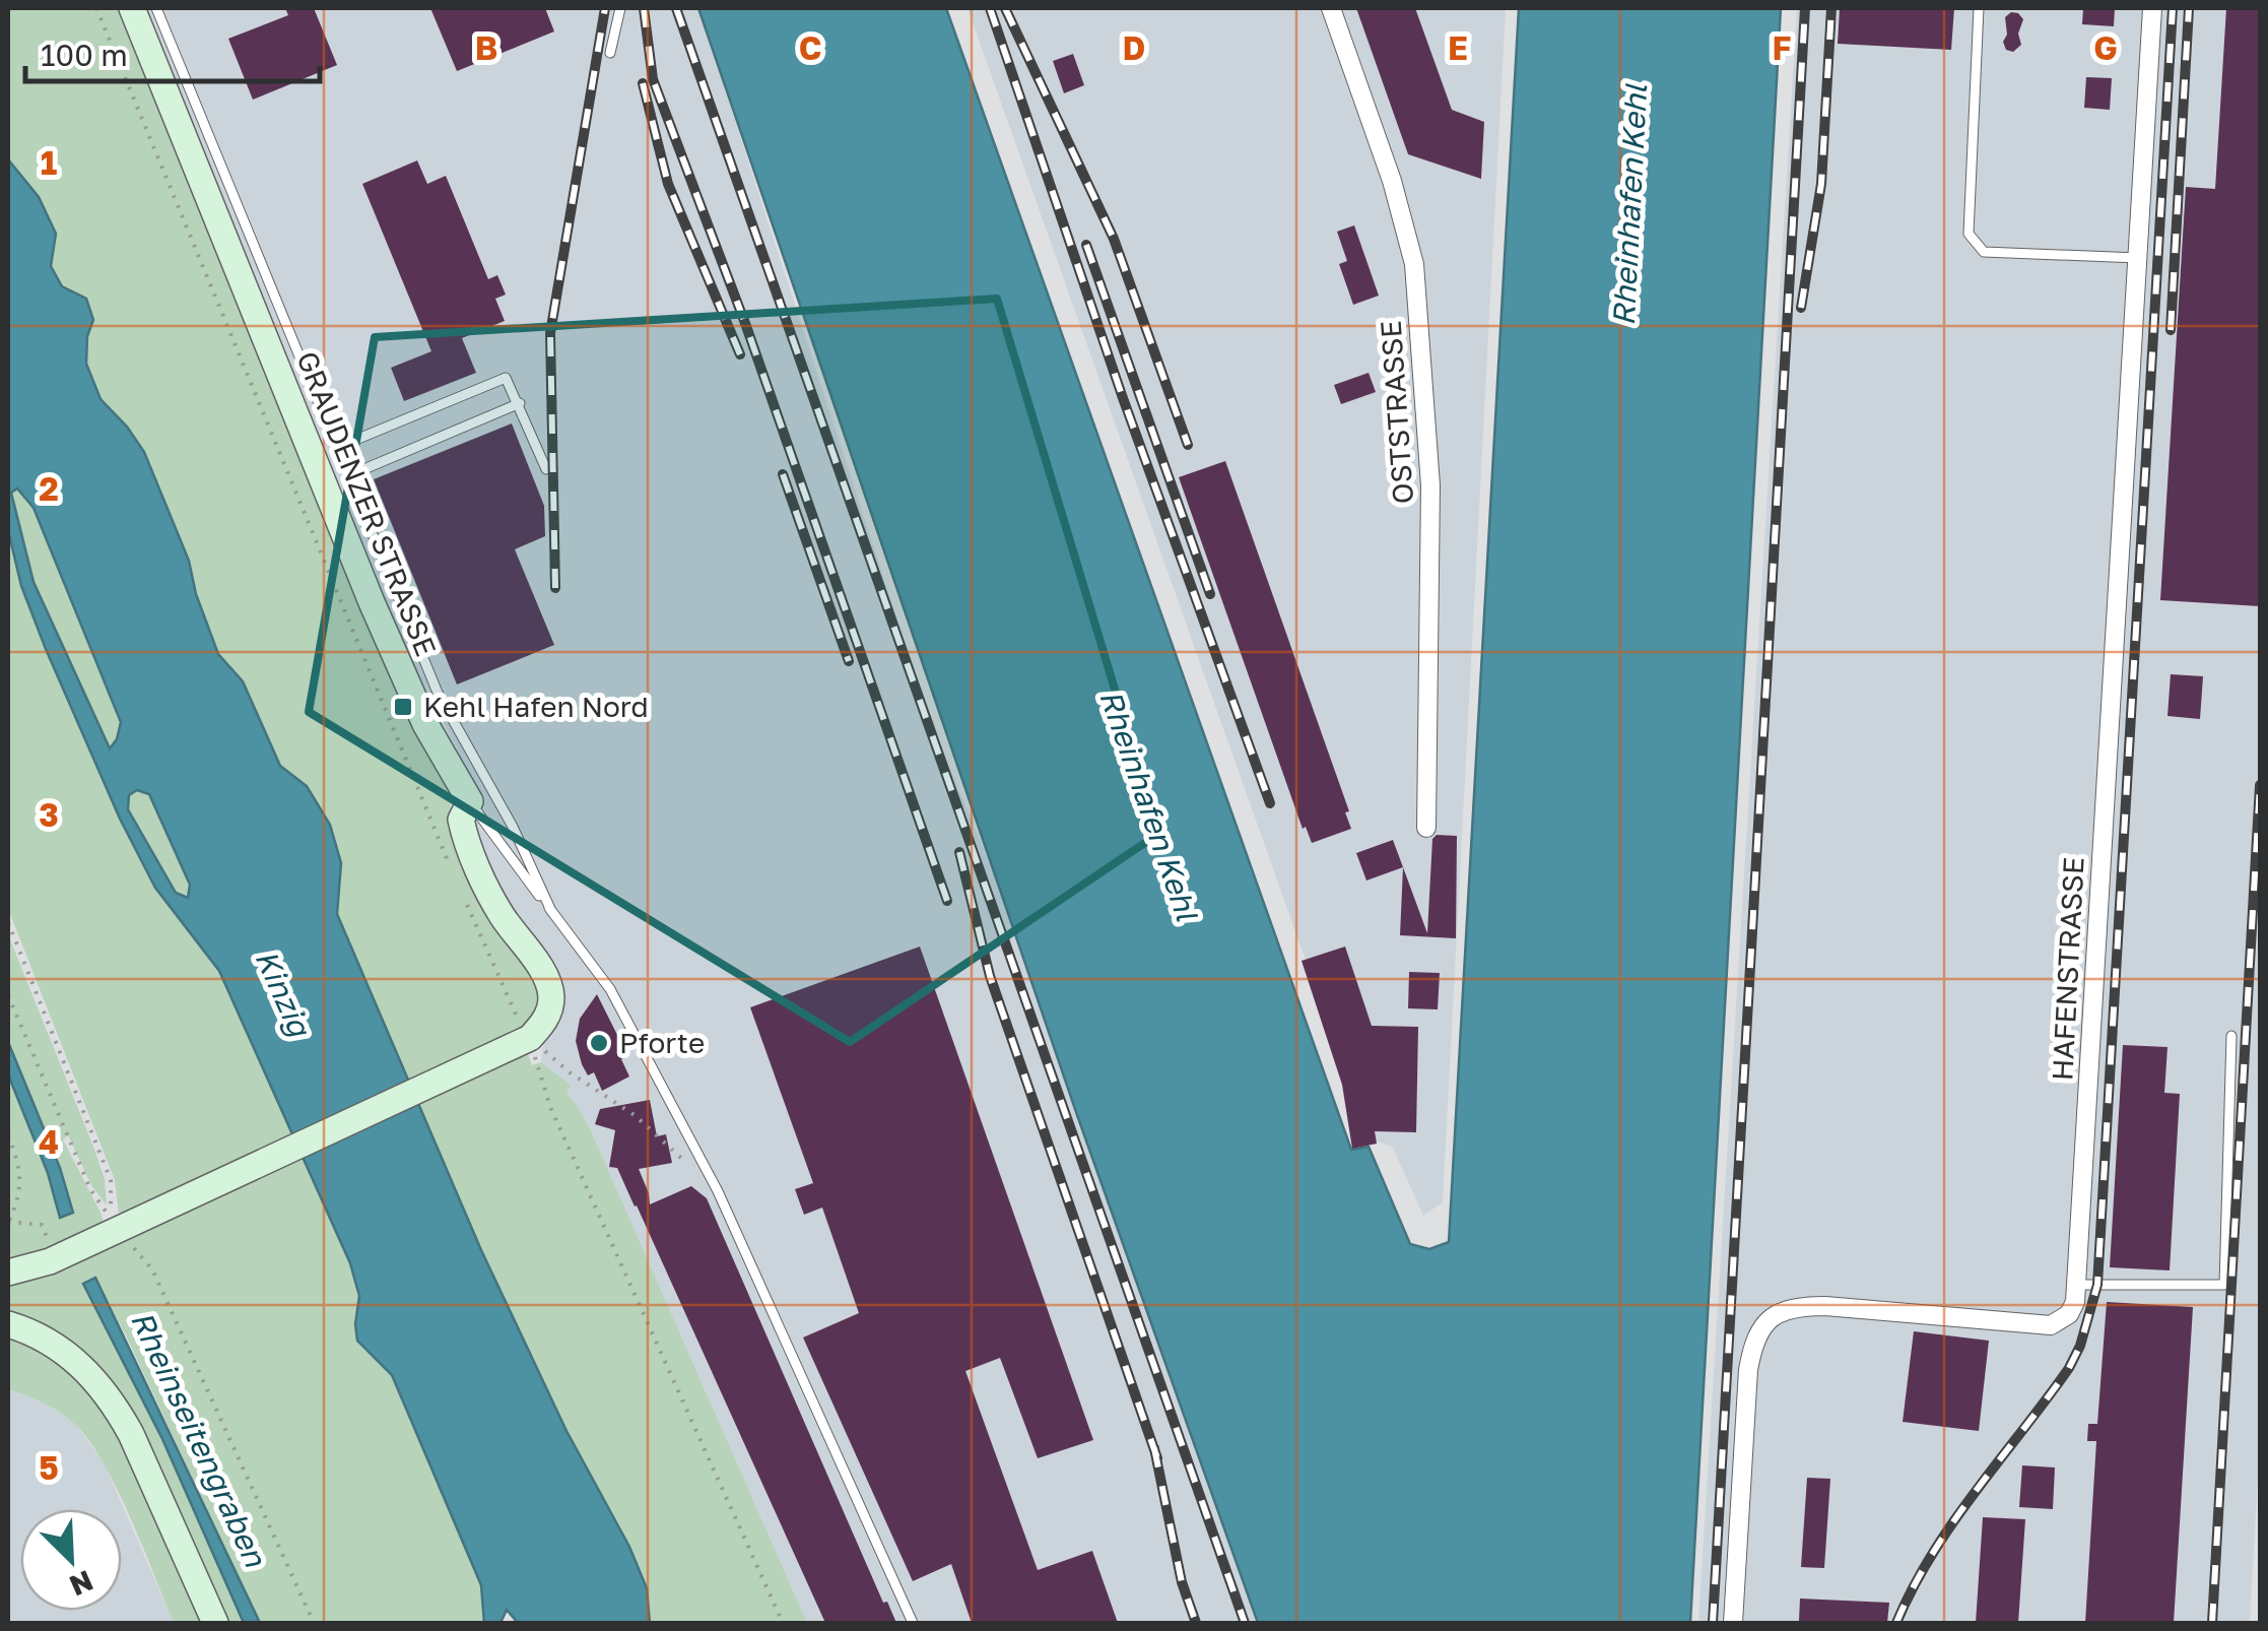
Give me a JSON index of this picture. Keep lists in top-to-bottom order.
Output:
{
  "streets": {
    "street": ["OSTSTRASSE", "GRAUDENZER STRASSE", "HAFENSTRASSE"]
  },
  "water": ["Rheinhafen Kehl", "Kinzig", "Rheinseitengraben"],
  "places": {
    "transit": ["Kehl Hafen Nord"],
    "other": ["Pforte"]
  },
  "scale_bar": "100 m",
  "north": "bottom right",
  "grid": {
    "columns": [
      "B",
      "C",
      "D",
      "E",
      "F",
      "G"
    ],
    "rows": [
      "1",
      "2",
      "3",
      "4",
      "5"
    ]
  }
}
